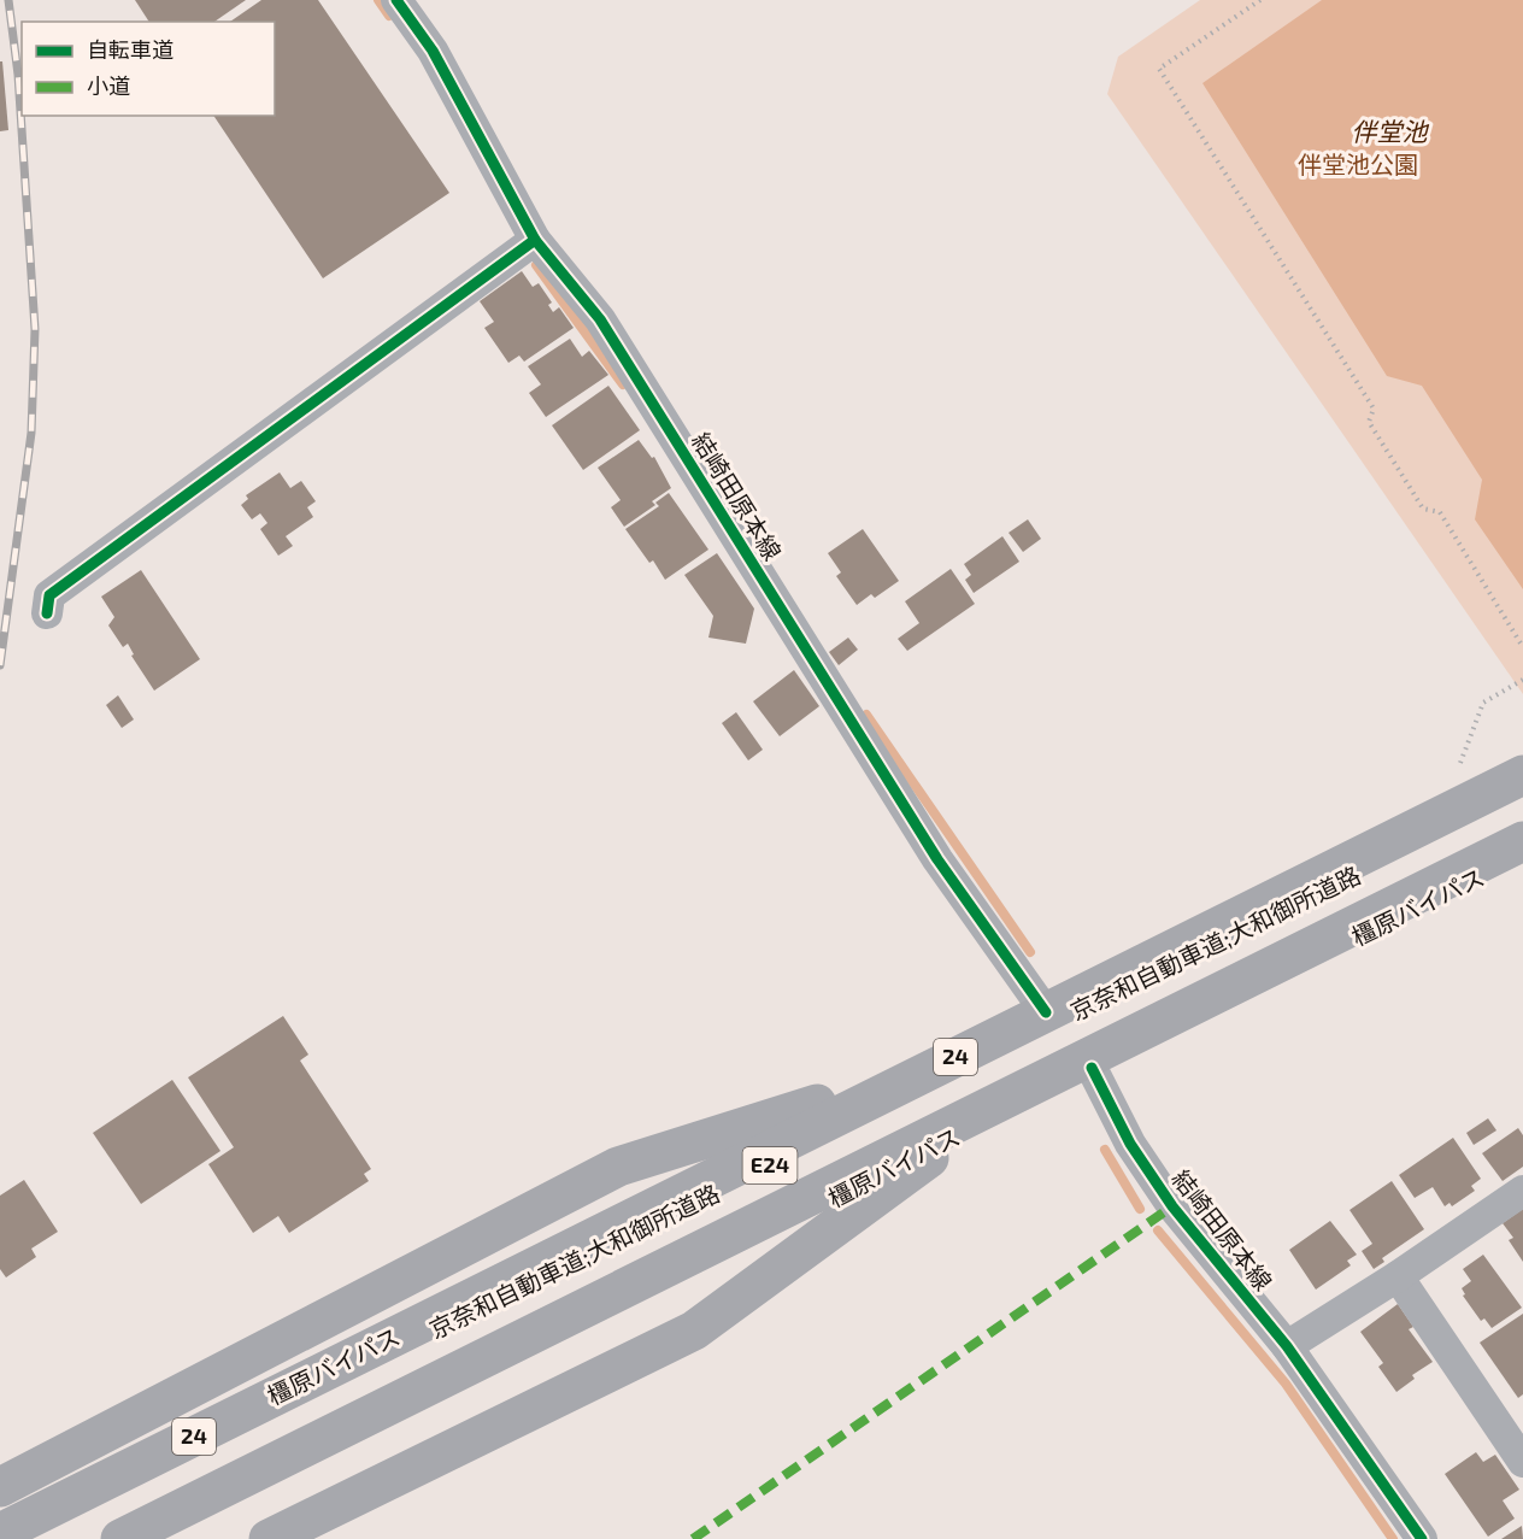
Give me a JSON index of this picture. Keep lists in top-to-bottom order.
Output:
{
  "streets": {
    "highway": [
      "橿原バイパス",
      "京奈和自動車道;大和御所道路",
      "24",
      "E24"
    ],
    "street": ["結崎田原本線"]
  },
  "crossings": [
    ["結崎田原本線", "橿原バイパス"]
  ],
  "water": ["伴堂池"],
  "parks": ["伴堂池公園"],
  "legend": ["自転車道", "小道"]
}
